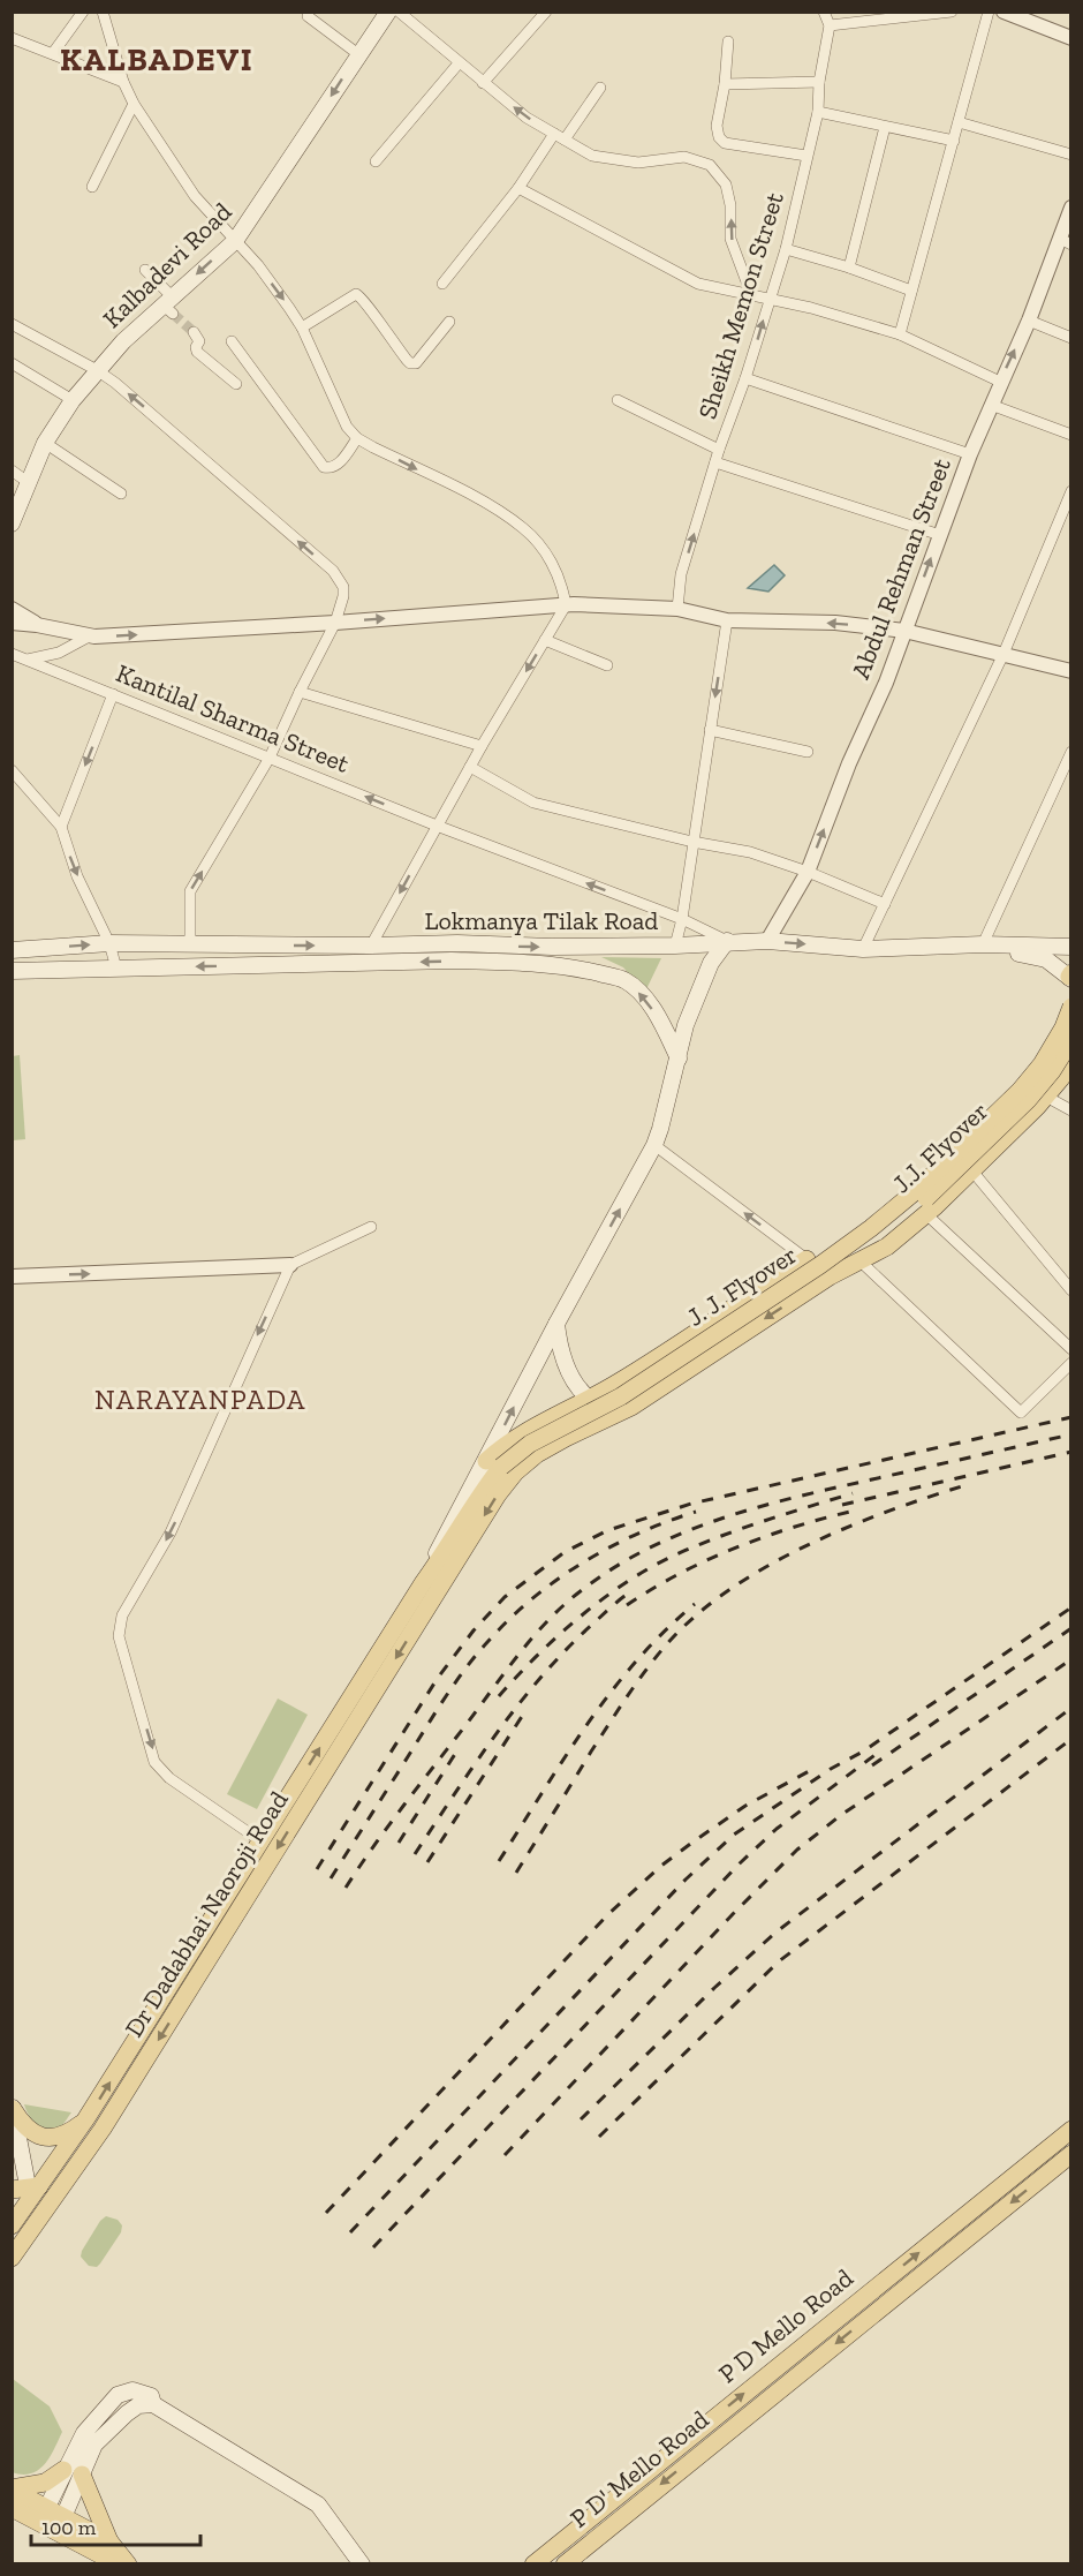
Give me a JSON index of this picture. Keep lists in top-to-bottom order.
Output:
{
  "streets": {
    "main road": [
      "Kalbadevi Road",
      "Lokmanya Tilak Road",
      "J.J. Flyover",
      "J. J. Flyover",
      "Dr Dadabhai Naoroji Road",
      "P D Mello Road",
      "P D' Mello Road"
    ],
    "street": ["Sheikh Memon Street", "Abdul Rehman Street", "Kantilal Sharma Street"]
  },
  "crossings": [
    ["Abdul Rehman Street", "Lokmanya Tilak Road"],
    ["Kantilal Sharma Street", "Lokmanya Tilak Road"],
    ["J. J. Flyover", "Dr Dadabhai Naoroji Road"]
  ],
  "one_way": [
    "Kalbadevi Road",
    "Sheikh Memon Street",
    "P D Mello Road",
    "P D' Mello Road"
  ],
  "districts": ["KALBADEVI", "NARAYANPADA"],
  "scale_bar": "100 m"
}
